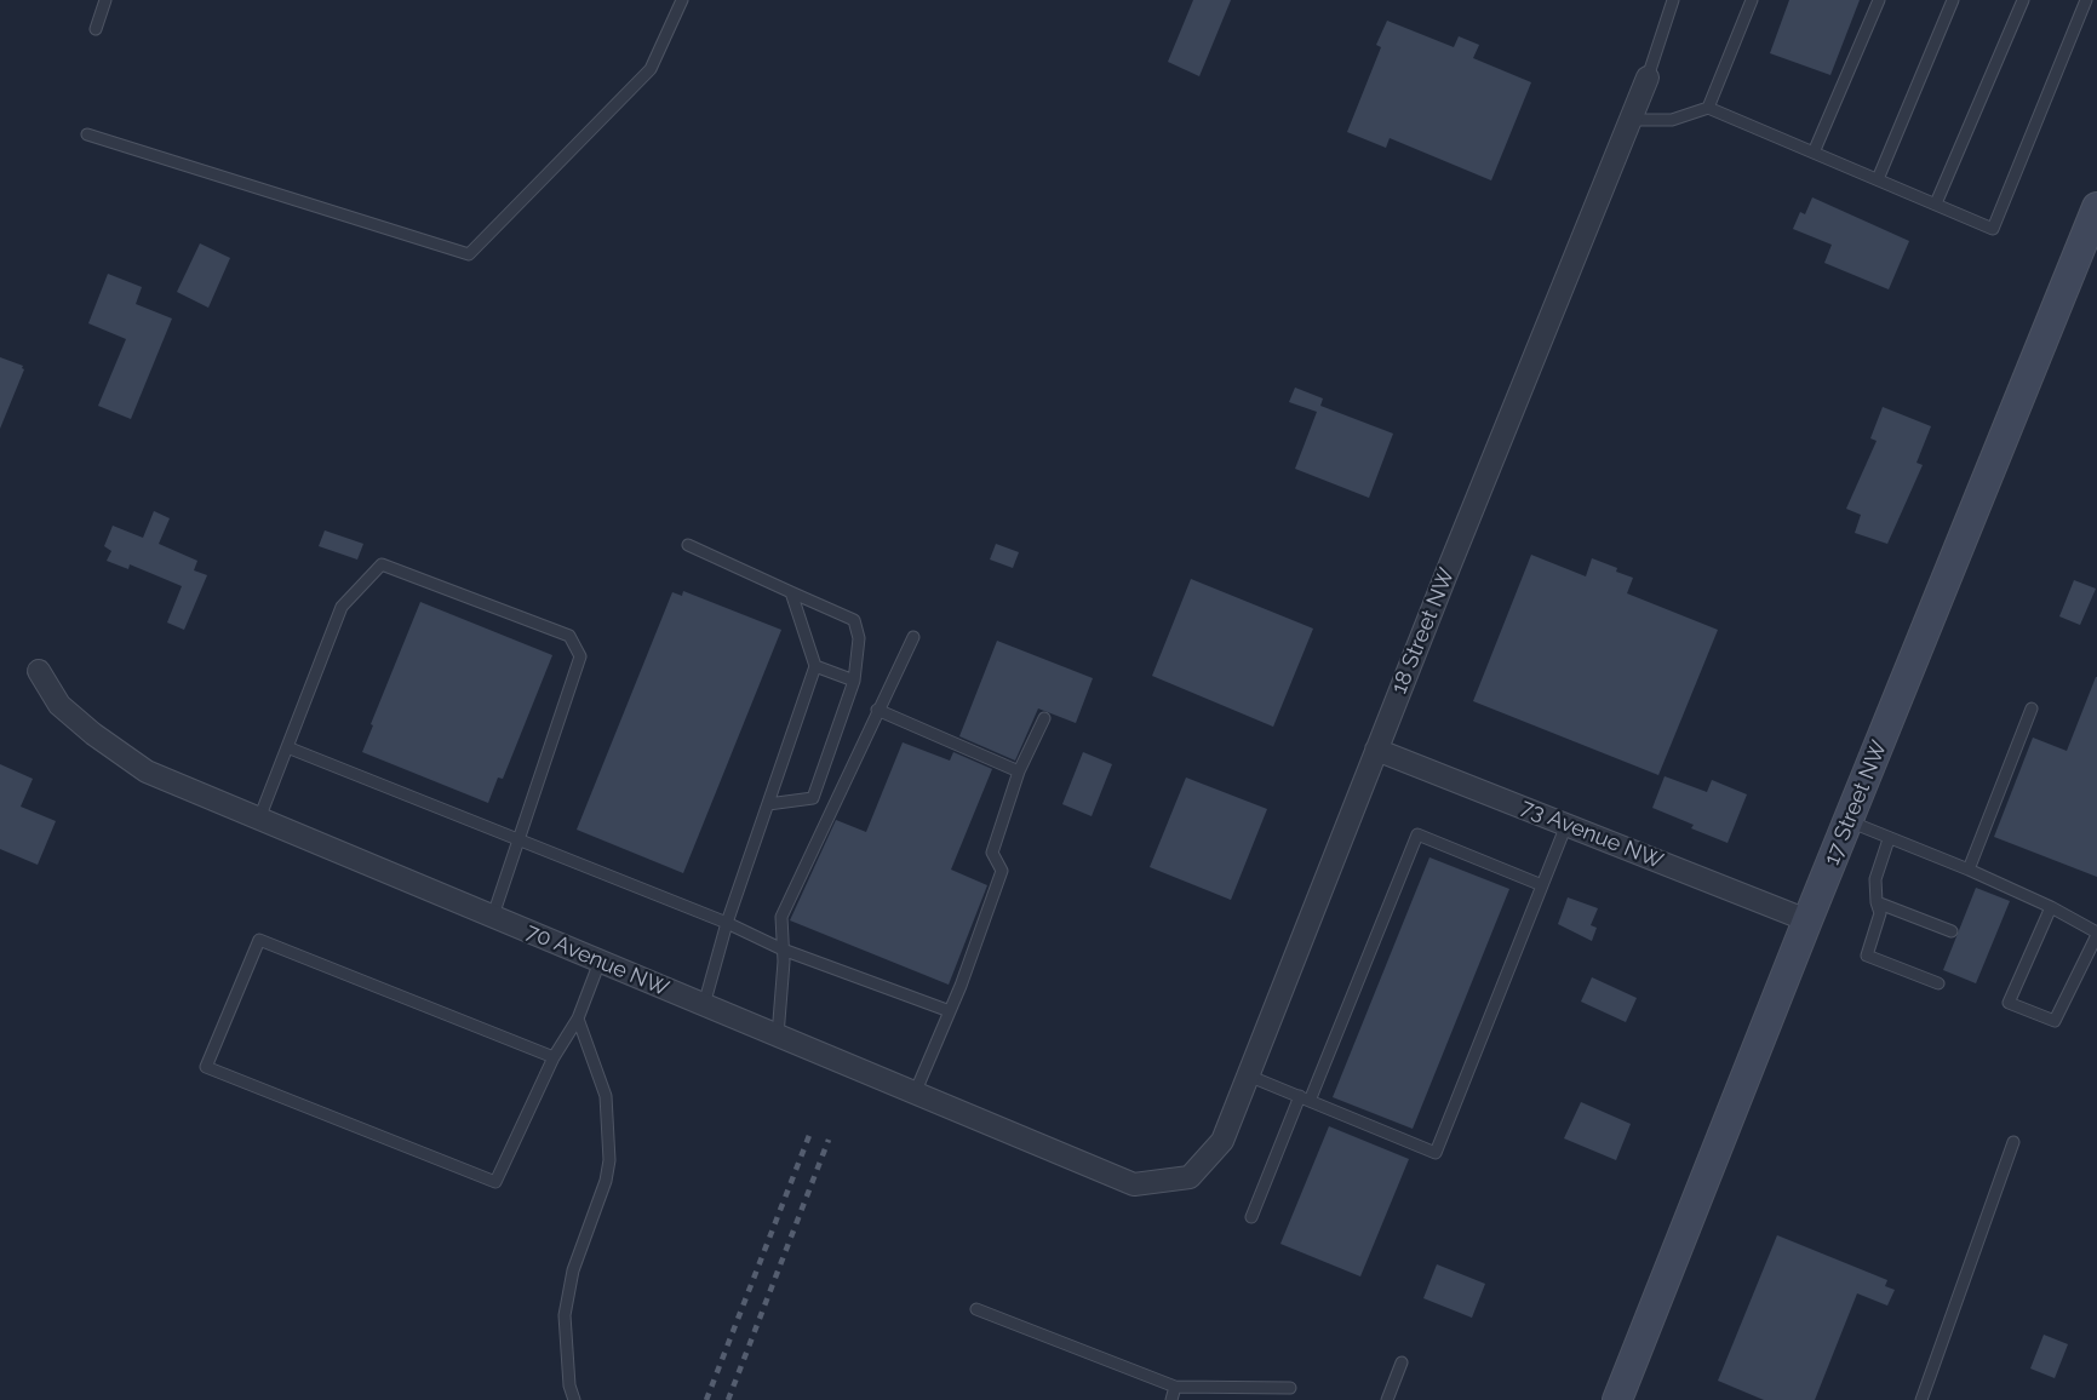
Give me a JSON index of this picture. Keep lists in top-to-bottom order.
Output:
{
  "streets": {
    "main road": ["17 Street NW"],
    "street": ["18 Street NW", "73 Avenue NW", "70 Avenue NW"]
  },
  "crossings": [
    ["18 Street NW", "73 Avenue NW"],
    ["18 Street NW", "70 Avenue NW"],
    ["17 Street NW", "73 Avenue NW"]
  ]
}
